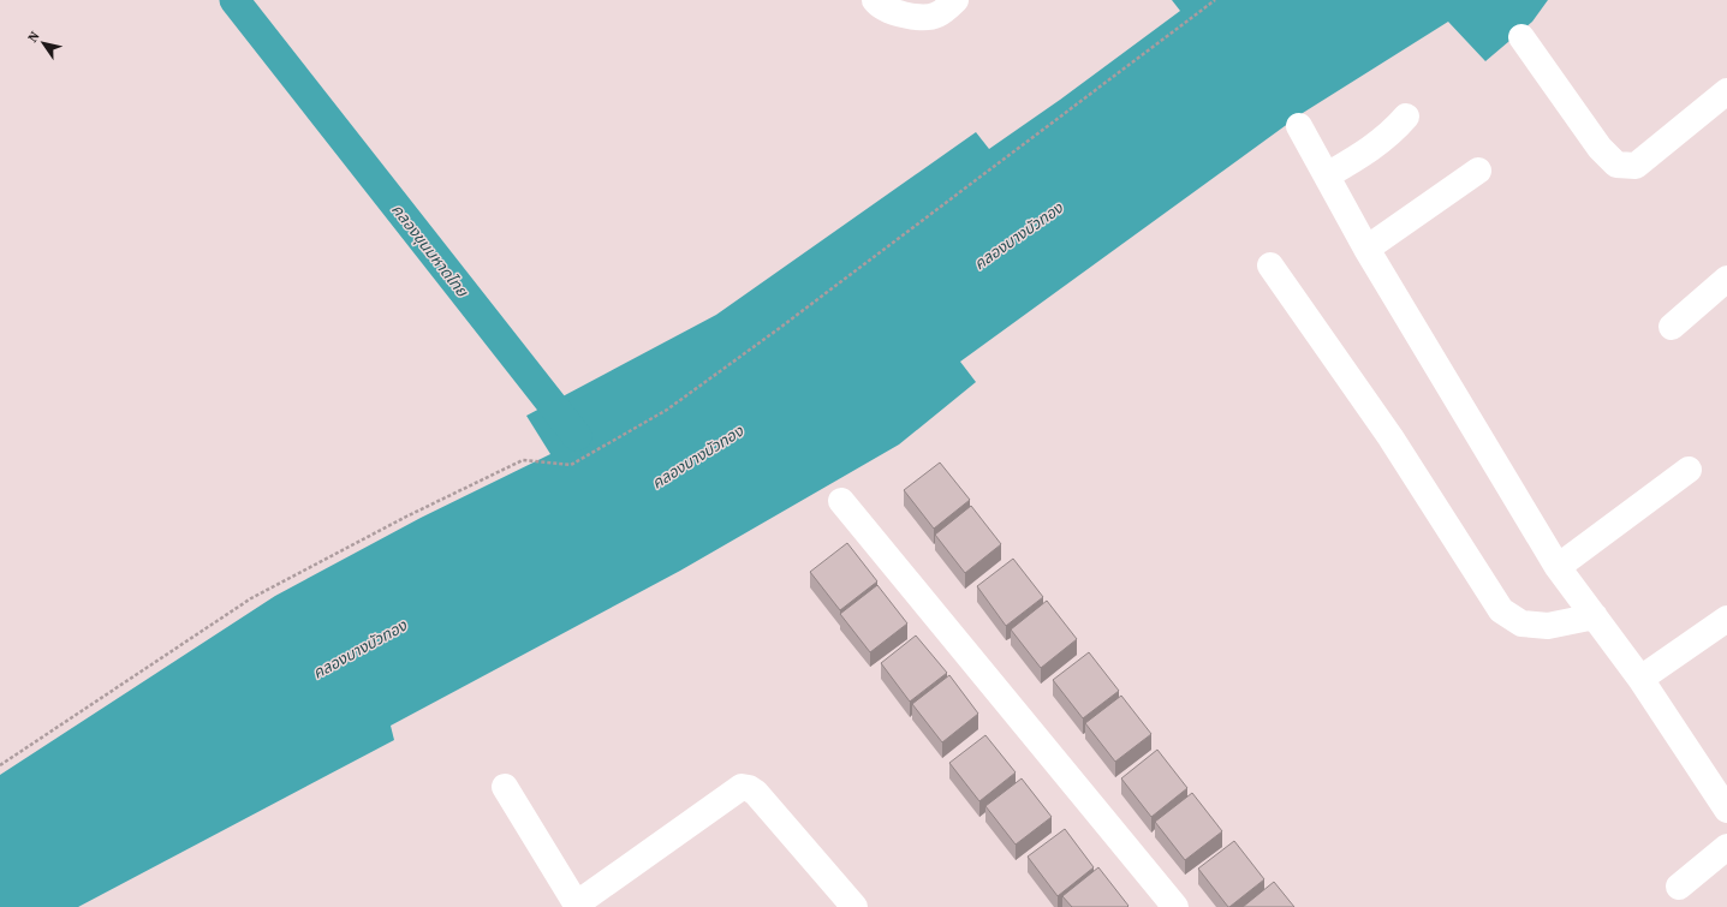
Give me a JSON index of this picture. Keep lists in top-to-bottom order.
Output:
{
  "water": ["คลองบางบัวทอง", "คลองขุนมหาดไทย"],
  "north": "top left"
}
